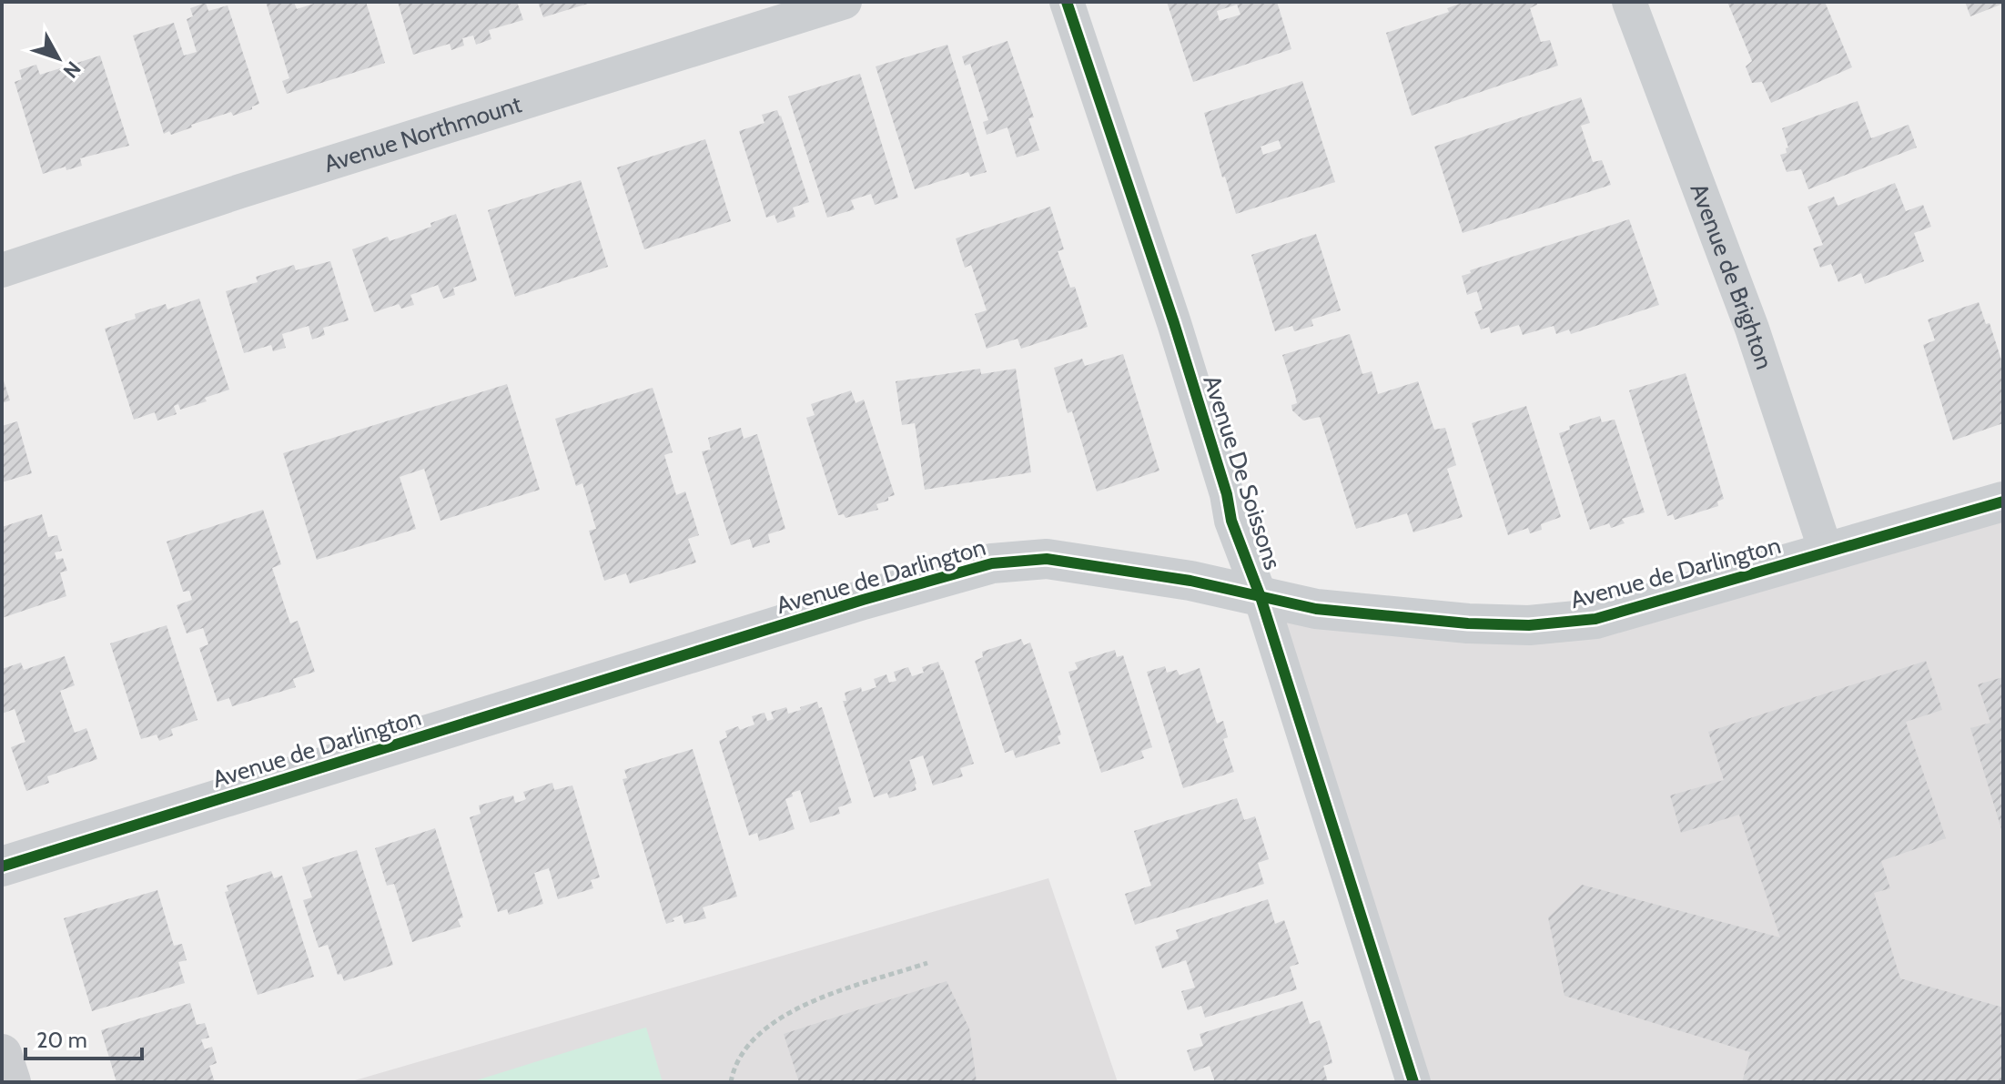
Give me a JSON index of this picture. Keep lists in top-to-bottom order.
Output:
{
  "streets": {
    "street": [
      "Avenue Northmount",
      "Avenue de Brighton",
      "Avenue De Soissons",
      "Avenue de Darlington"
    ]
  },
  "crossings": [
    ["Avenue de Brighton", "Avenue de Darlington"],
    ["Avenue De Soissons", "Avenue de Darlington"]
  ],
  "scale_bar": "20 m",
  "north": "bottom right"
}
